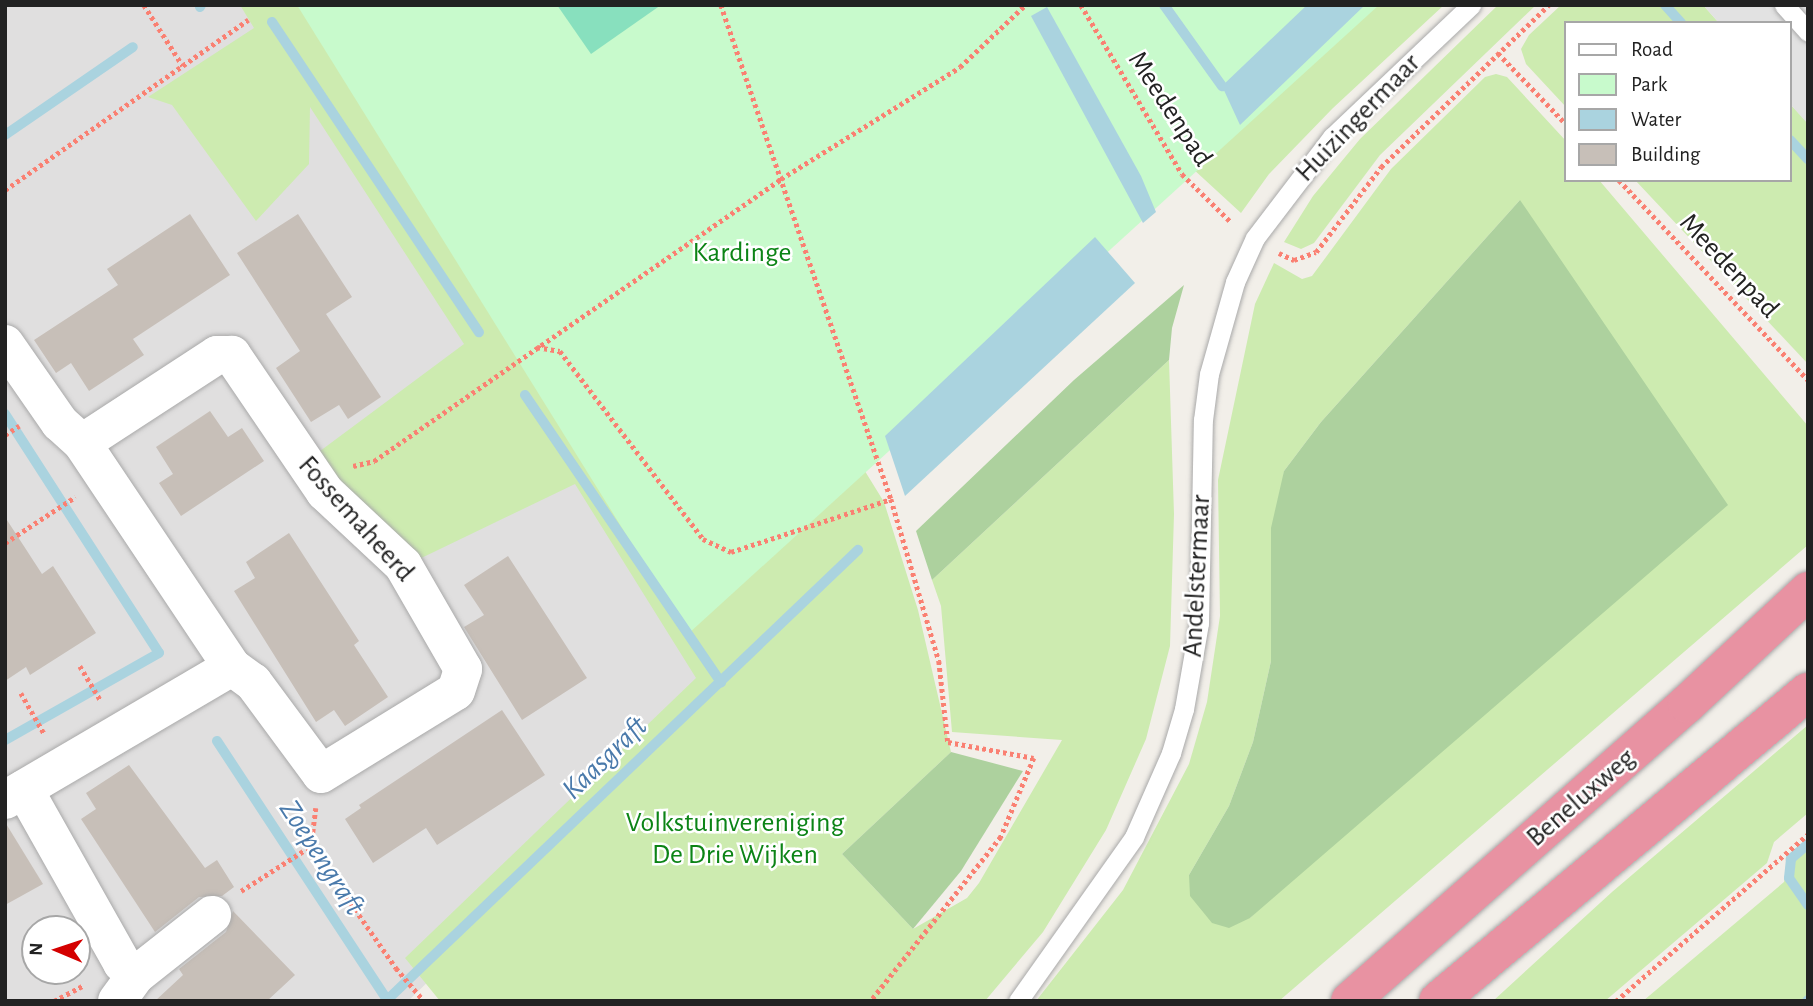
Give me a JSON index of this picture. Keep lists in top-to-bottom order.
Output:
{
  "streets": {
    "highway": ["Beneluxweg"],
    "street": ["Fossemaheerd"],
    "lane": ["Huizingermaar", "Andelstermaar"],
    "path": ["Meedenpad"]
  },
  "crossings": [
    ["Meedenpad", "Huizingermaar"],
    ["Meedenpad", "Andelstermaar"],
    ["Huizingermaar", "Andelstermaar"]
  ],
  "water": ["Kaasgraft", "Zoepengraft"],
  "parks": ["Kardinge", "Volkstuinvereniging De Drie Wijken"],
  "legend": [
    "Road",
    "Park",
    "Water",
    "Building"
  ],
  "north": "left"
}
